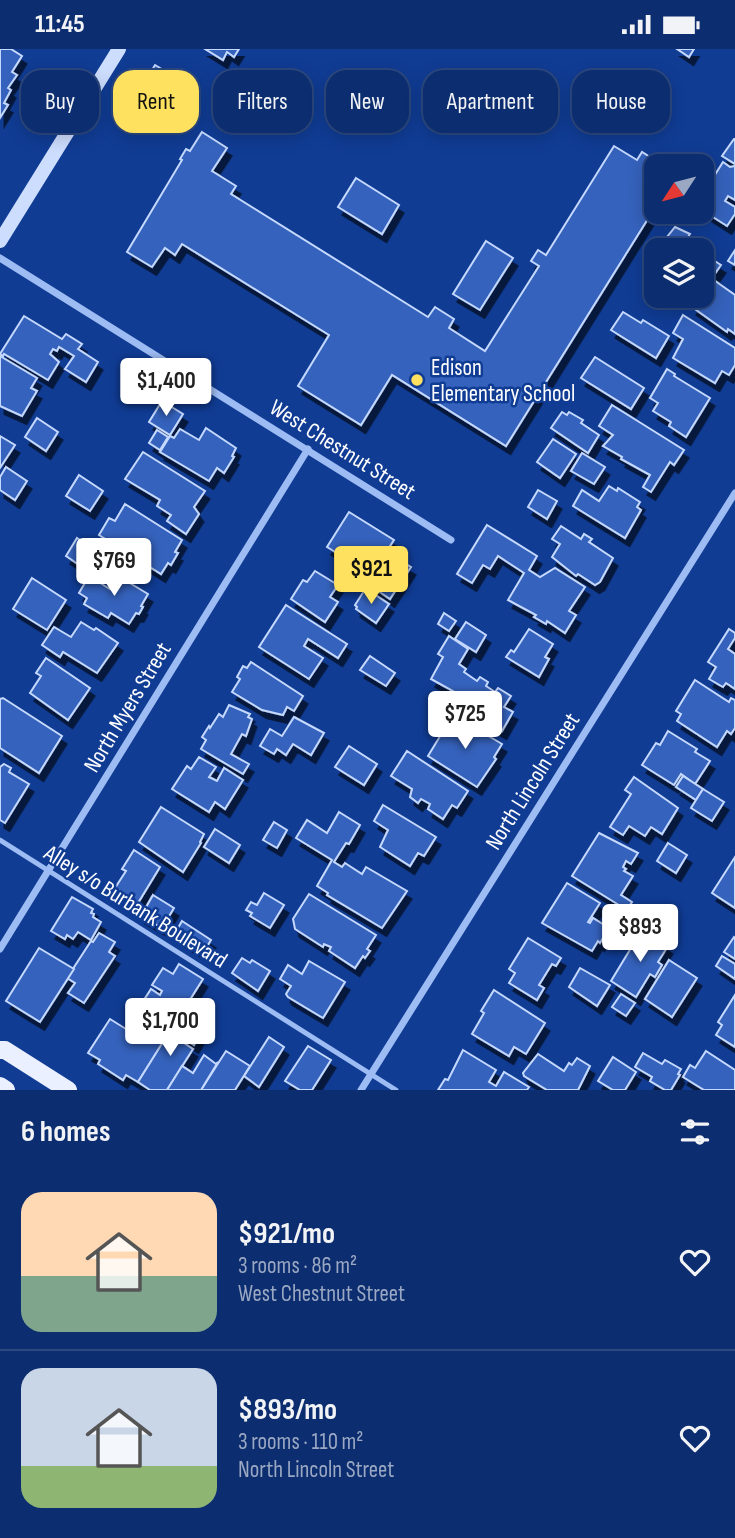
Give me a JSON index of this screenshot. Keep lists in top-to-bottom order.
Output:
{
  "streets": {
    "street": ["West Chestnut Street", "North Myers Street", "North Lincoln Street"],
    "lane": ["Alley s/o Burbank Boulevard"]
  },
  "crossings": [
    ["West Chestnut Street", "North Myers Street"],
    ["North Myers Street", "Alley s/o Burbank Boulevard"],
    ["North Lincoln Street", "Alley s/o Burbank Boulevard"]
  ],
  "places": ["Edison Elementary School"],
  "north": "bottom left",
  "page": {
    "status": "11:45",
    "chip": [
      "Buy",
      "Rent",
      "Filters",
      "New",
      "Apartment",
      "House"
    ],
    "price": [
      "$1,400",
      "$769",
      "$921",
      "$725",
      "$893",
      "$1,700"
    ],
    "heading": "6 homes",
    "list": [
      {
        "name": "$921/mo",
        "note": "3 rooms · 86 m² · West Chestnut Street"
      },
      {
        "name": "$893/mo",
        "note": "3 rooms · 110 m² · North Lincoln Street"
      }
    ]
  }
}
